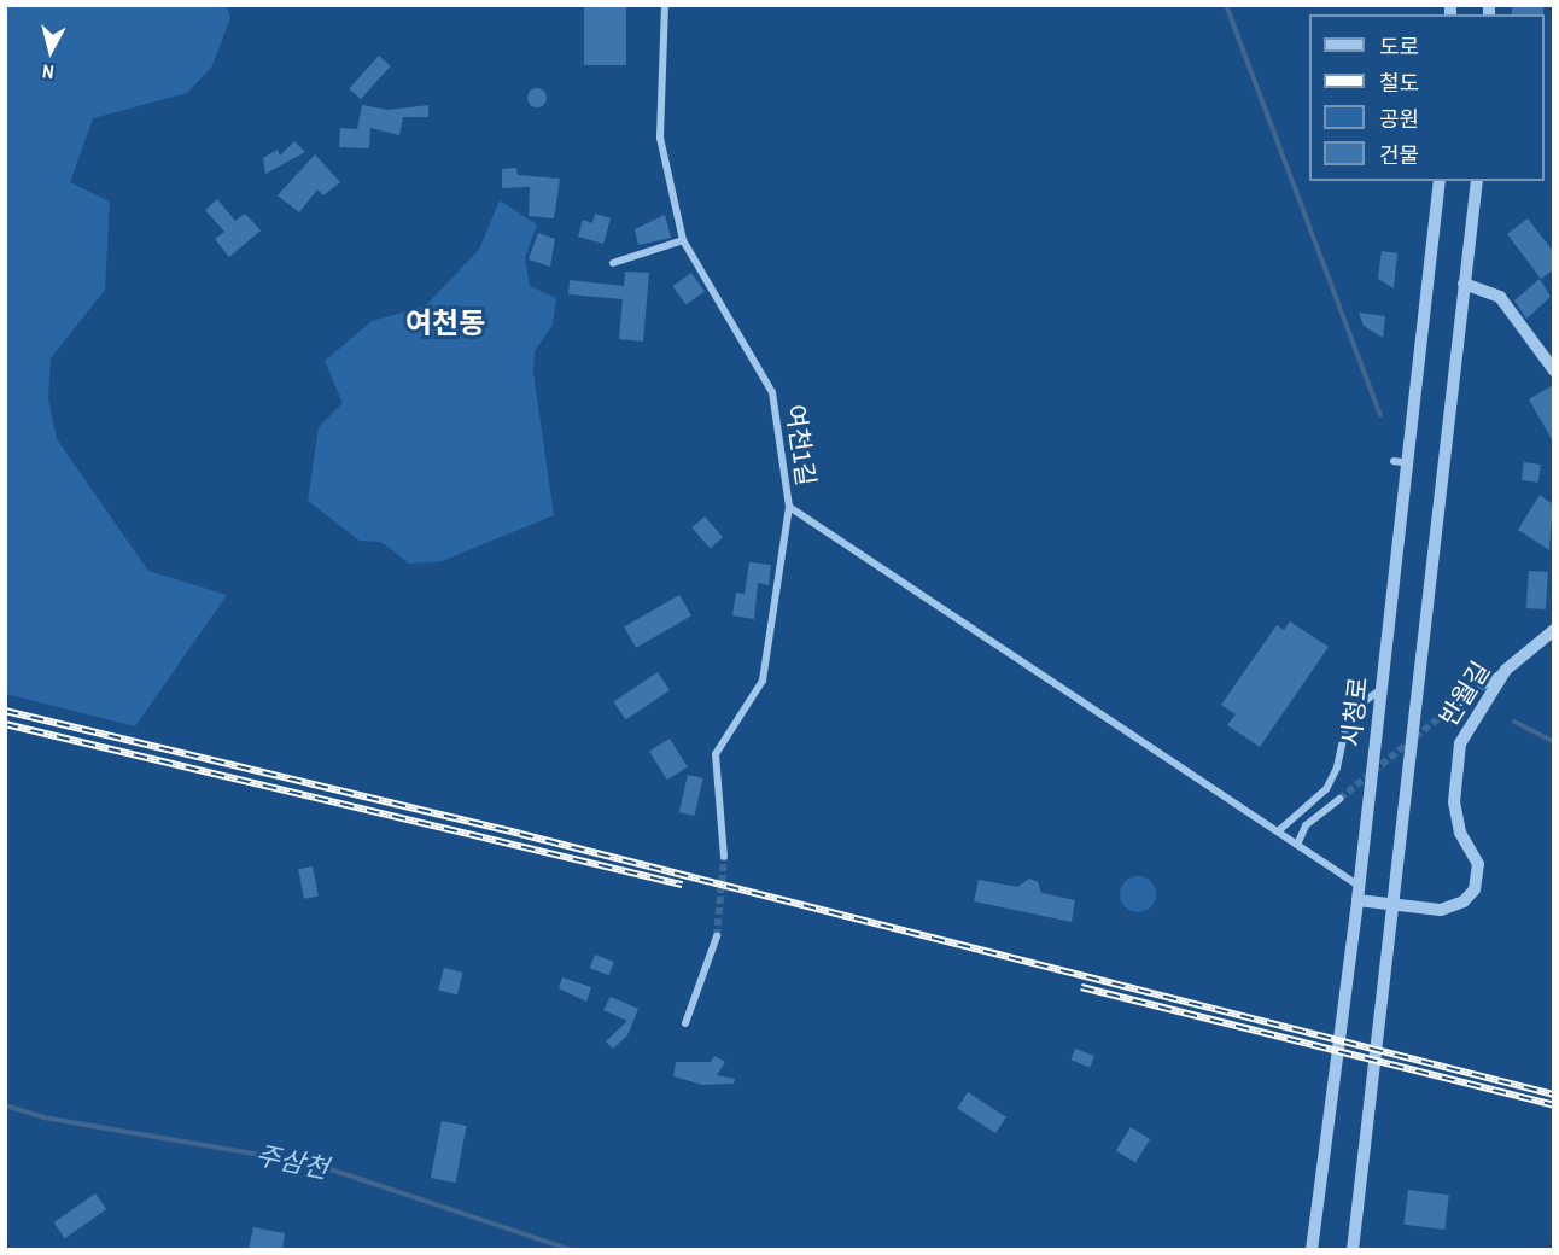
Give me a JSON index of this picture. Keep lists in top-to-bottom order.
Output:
{
  "streets": {
    "street": ["여천1길", "반월길", "시청로"]
  },
  "crossings": [
    ["반월길", "시청로"]
  ],
  "districts": ["여천동"],
  "water": ["주삼천"],
  "legend": [
    "도로",
    "철도",
    "공원",
    "건물"
  ],
  "north": "bottom"
}
